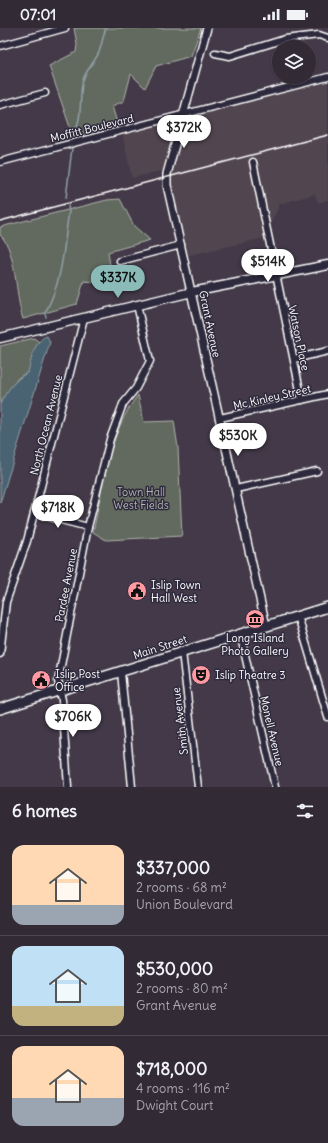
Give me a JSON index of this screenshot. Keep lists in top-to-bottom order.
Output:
{
  "streets": {
    "main road": ["Main Street"],
    "street": [
      "Moffitt Boulevard",
      "Grant Avenue",
      "Watson Place",
      "Mc Kinley Street",
      "North Ocean Avenue",
      "Pardee Avenue",
      "Smith Avenue",
      "Monell Avenue"
    ]
  },
  "crossings": [
    ["Moffitt Boulevard", "Grant Avenue"],
    ["Grant Avenue", "Mc Kinley Street"],
    ["Grant Avenue", "Main Street"],
    ["Watson Place", "Mc Kinley Street"],
    ["Pardee Avenue", "Main Street"],
    ["Main Street", "Smith Avenue"],
    ["Main Street", "Monell Avenue"]
  ],
  "parks": ["Town Hall West Fields"],
  "places": {
    "public building": ["Islip Town Hall West", "Islip Post Office"],
    "museum": ["Long Island Photo Gallery"],
    "theatre": ["Islip Theatre 3"]
  },
  "page": {
    "status": "07:01",
    "price": [
      "$372K",
      "$514K",
      "$337K",
      "$530K",
      "$718K",
      "$706K"
    ],
    "heading": "6 homes",
    "list": [
      {
        "name": "$337,000",
        "note": "2 rooms · 68 m² · Union Boulevard"
      },
      {
        "name": "$530,000",
        "note": "2 rooms · 80 m² · Grant Avenue"
      },
      {
        "name": "$718,000",
        "note": "4 rooms · 116 m² · Dwight Court"
      }
    ]
  }
}
